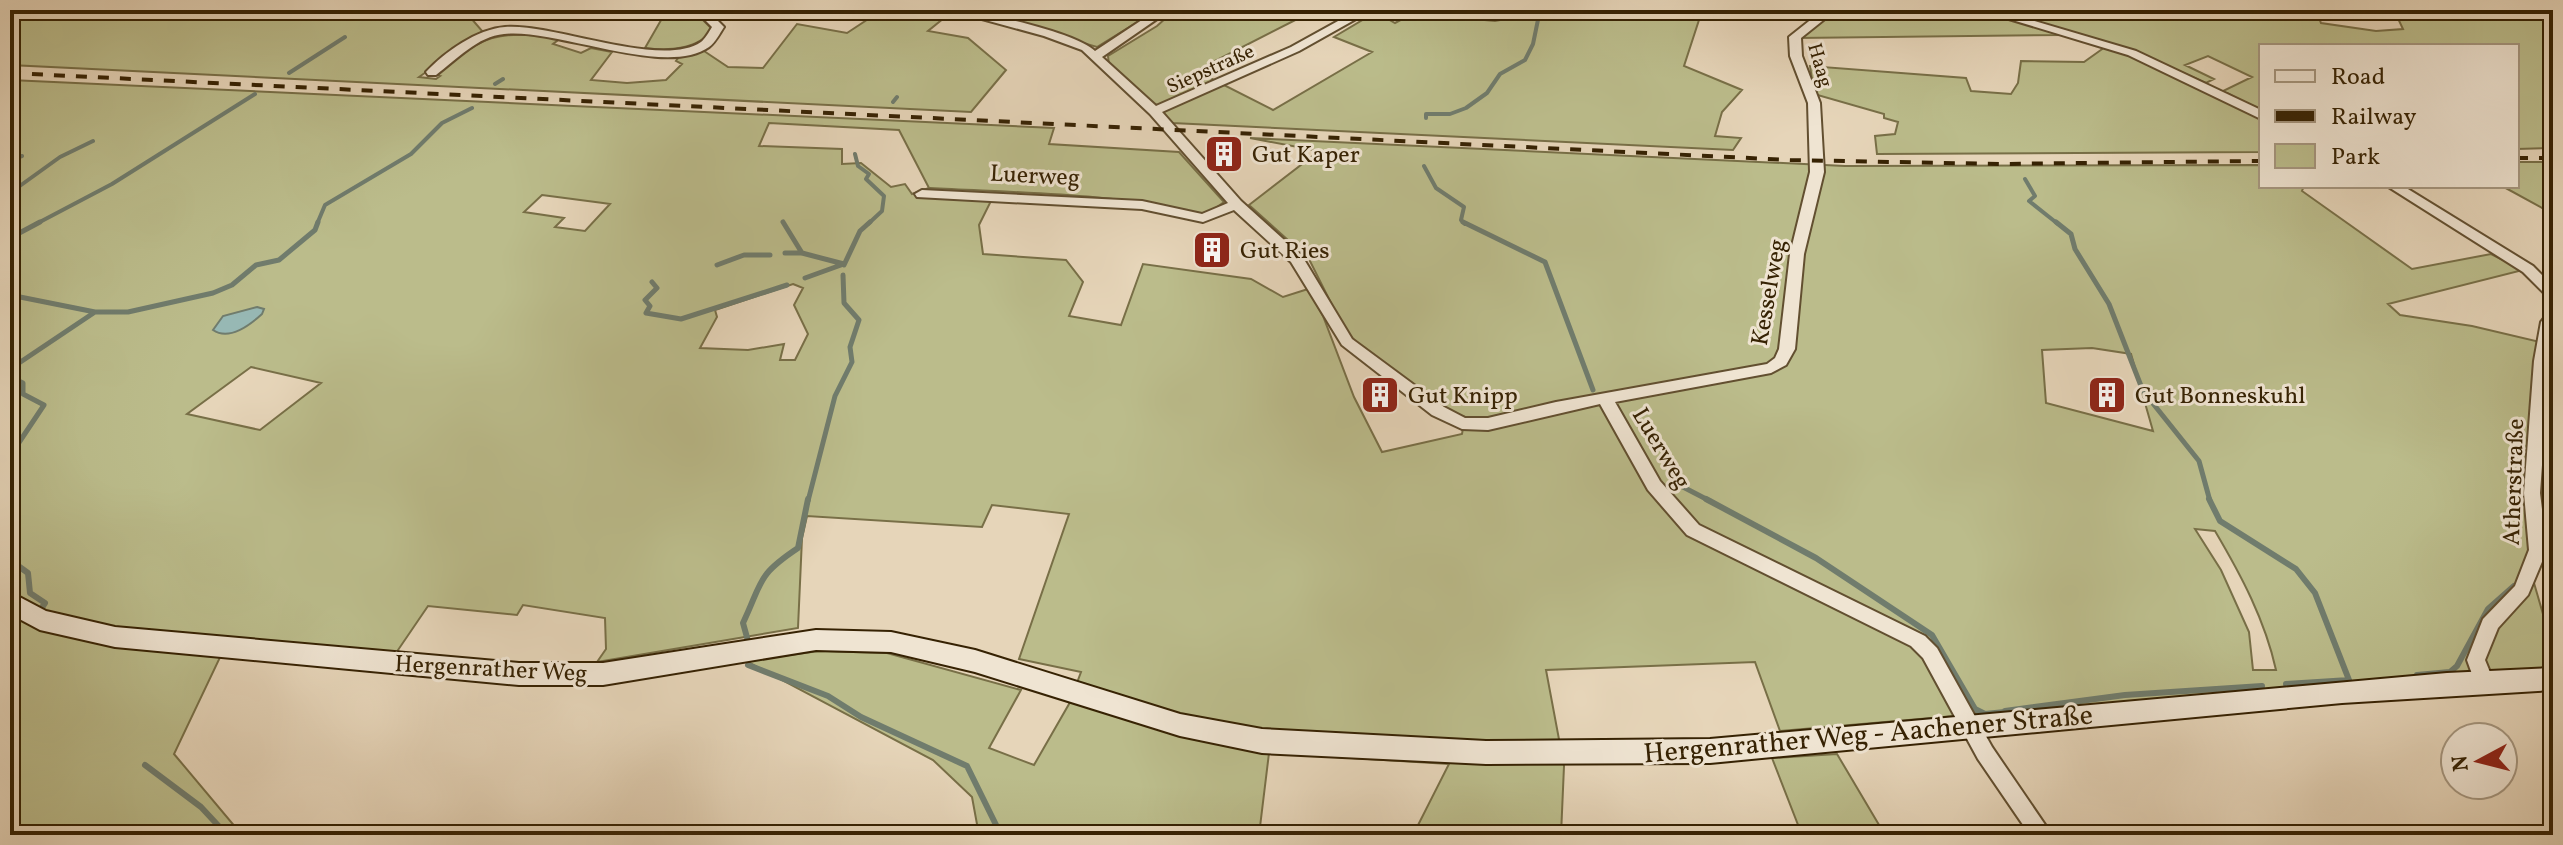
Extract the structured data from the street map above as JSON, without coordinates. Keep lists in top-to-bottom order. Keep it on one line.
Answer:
{"streets":{"street":["Haag","Siepstraße","Luerweg","Kesselweg","Atherstraße","Hergenrather Weg","Hergenrather Weg - Aachener Straße"]},"crossings":[["Haag","Kesselweg"],["Siepstraße","Luerweg"],["Luerweg","Kesselweg"],["Luerweg","Hergenrather Weg - Aachener Straße"],["Atherstraße","Hergenrather Weg - Aachener Straße"],["Hergenrather Weg","Hergenrather Weg - Aachener Straße"]],"places":{"building":["Gut Kaper","Gut Ries","Gut Knipp","Gut Bonneskuhl"]},"legend":["Road","Railway","Park"],"north":"left"}
